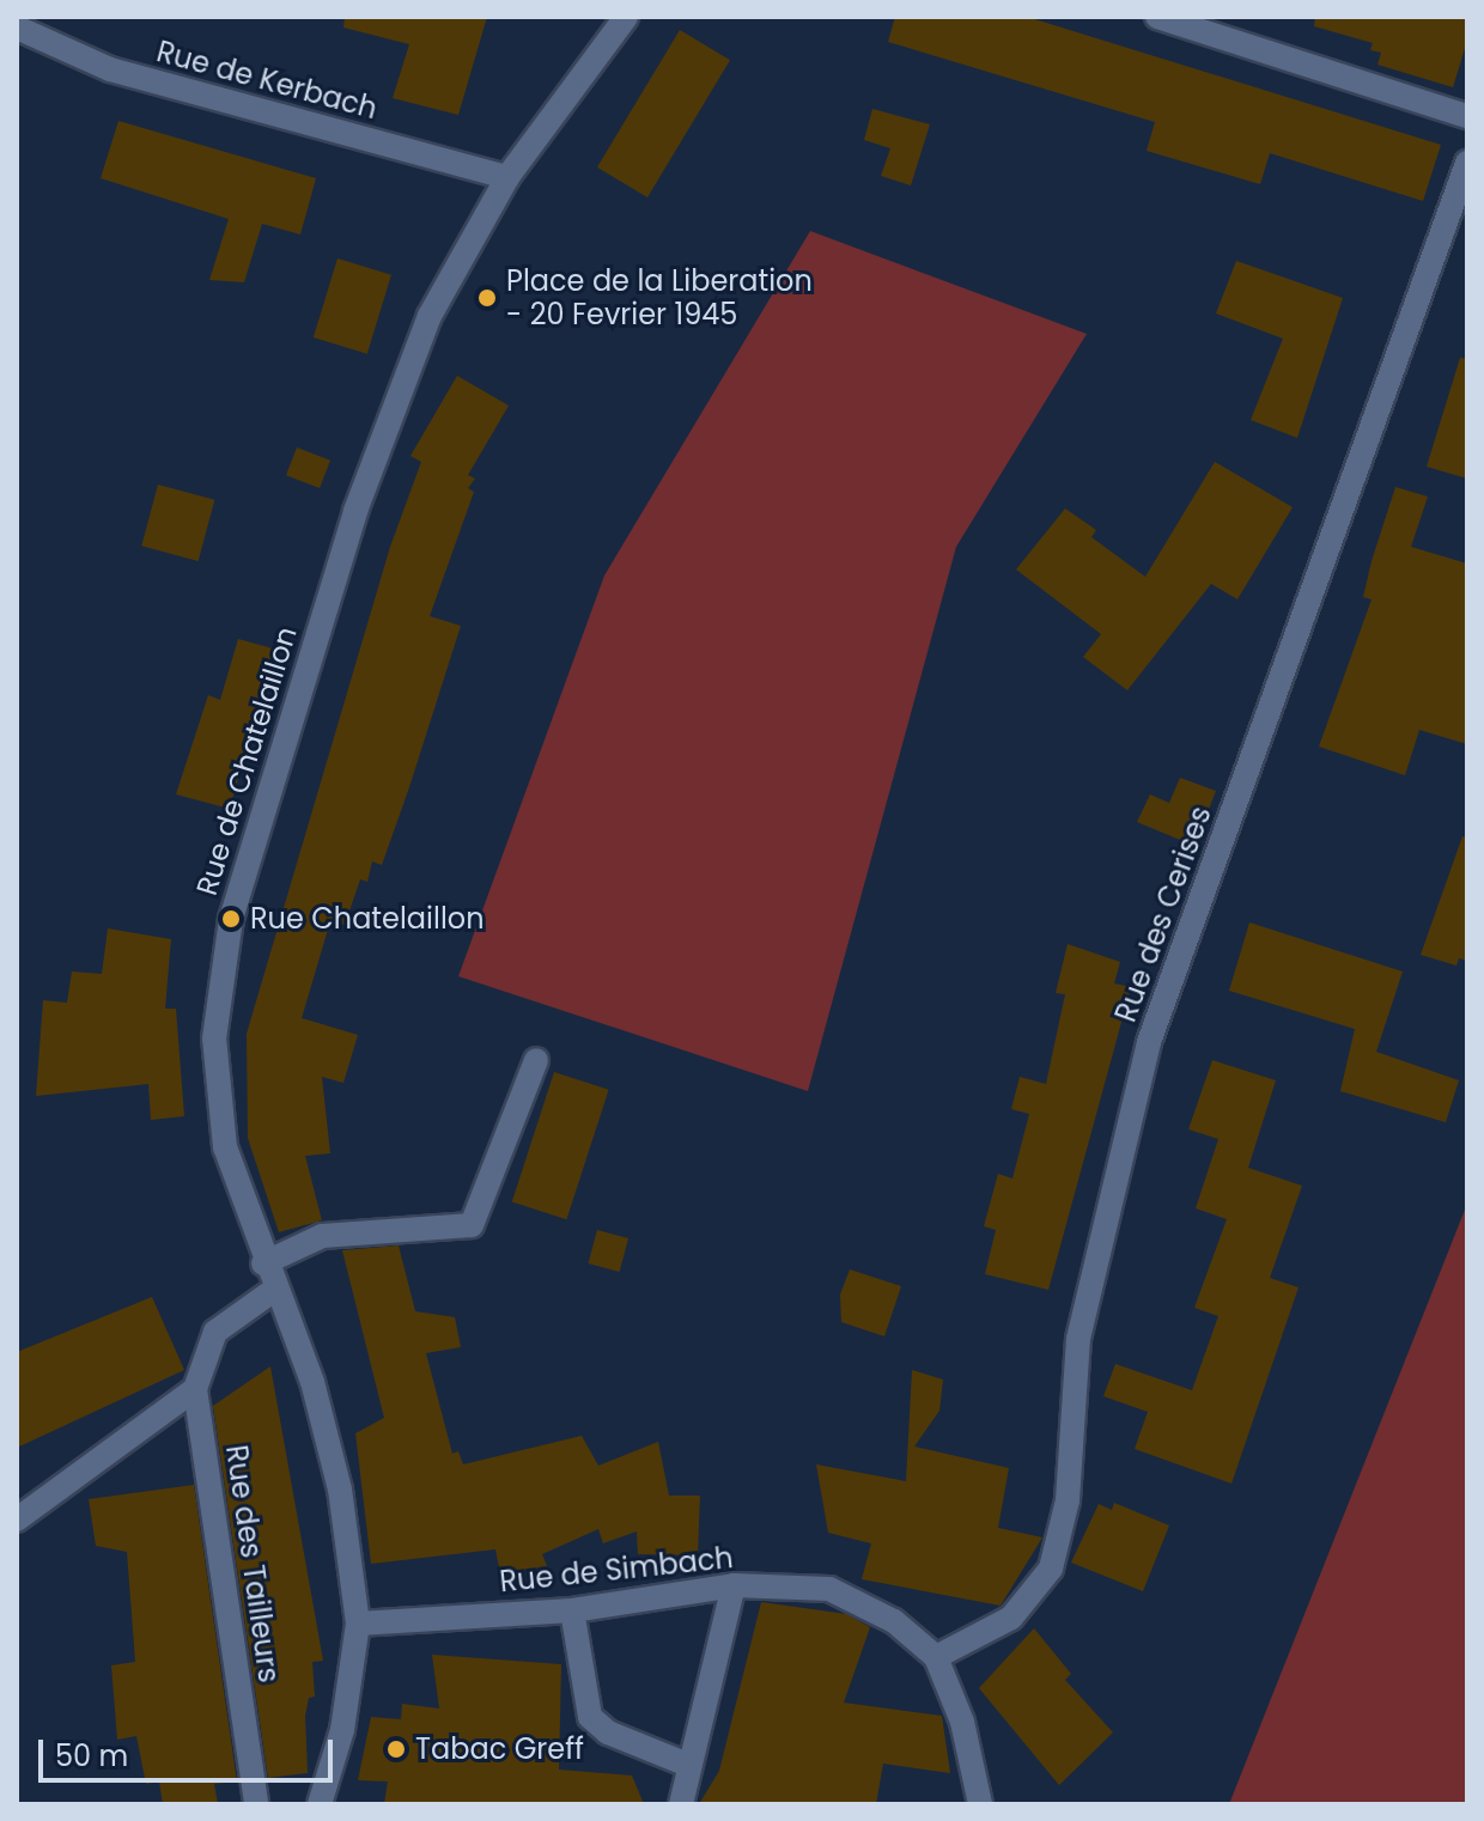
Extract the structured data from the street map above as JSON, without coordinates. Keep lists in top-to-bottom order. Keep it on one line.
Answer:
{"streets":{"street":["Rue de Kerbach","Rue de Chatelaillon","Rue des Cerises","Rue des Tailleurs","Rue de Simbach"]},"crossings":[["Rue de Kerbach","Rue de Chatelaillon"],["Rue de Chatelaillon","Rue de Simbach"],["Rue des Cerises","Rue de Simbach"]],"places":["Place de la Liberation - 20 Fevrier 1945","Rue Chatelaillon","Tabac Greff"],"scale_bar":"50 m"}
